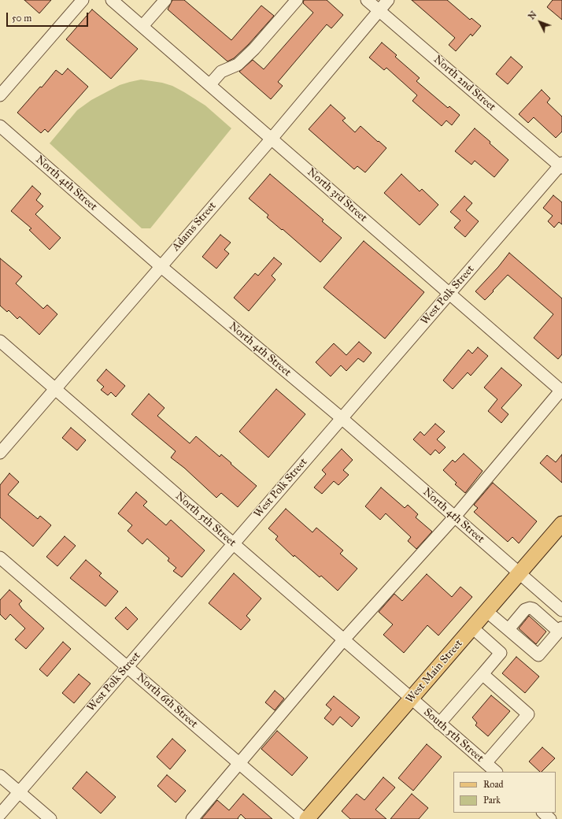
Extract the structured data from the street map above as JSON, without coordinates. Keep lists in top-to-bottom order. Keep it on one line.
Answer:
{"streets":{"main road":["West Main Street"],"street":["North 2nd Street","North 4th Street","North 3rd Street","Adams Street","West Polk Street","North 5th Street","North 6th Street","South 5th Street"]},"crossings":[["North 2nd Street","Adams Street"],["North 2nd Street","West Polk Street"],["North 4th Street","Adams Street"],["North 4th Street","West Polk Street"],["North 4th Street","West Main Street"],["North 3rd Street","Adams Street"],["North 3rd Street","West Polk Street"],["Adams Street","North 5th Street"],["West Polk Street","North 5th Street"],["West Polk Street","North 6th Street"],["North 5th Street","West Main Street"],["North 5th Street","South 5th Street"],["West Main Street","South 5th Street"]],"legend":["Road","Park"],"scale_bar":"50 m","north":"top left"}
